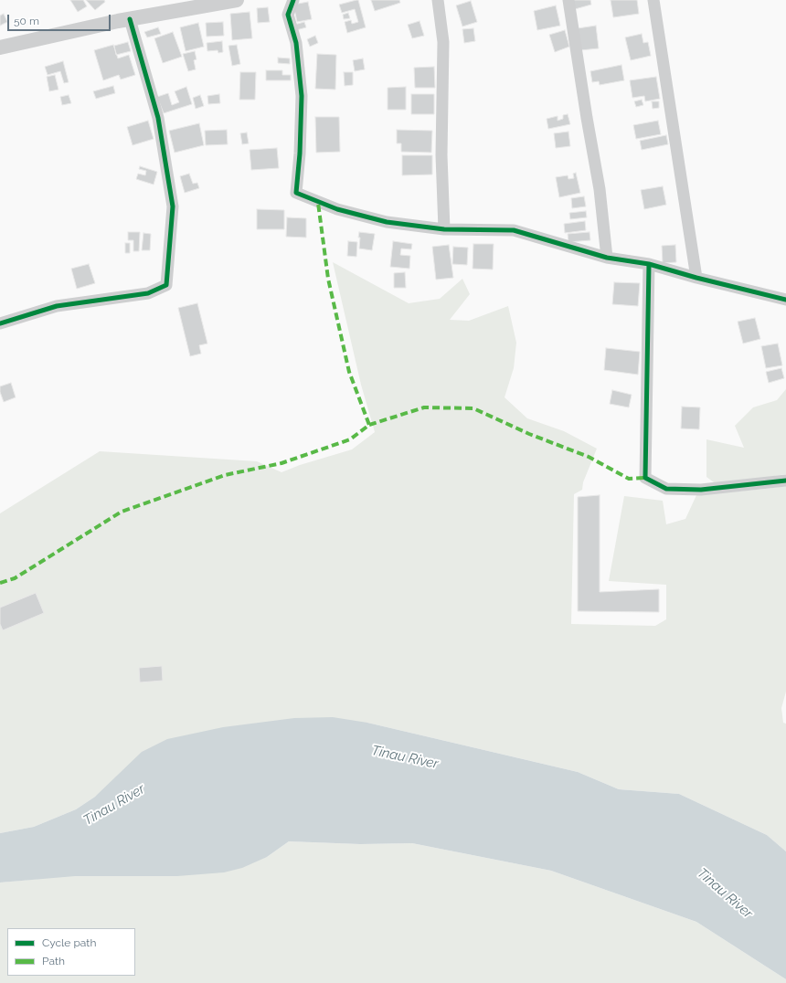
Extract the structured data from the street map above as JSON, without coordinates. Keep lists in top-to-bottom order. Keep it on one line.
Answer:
{"water":["Tinau River"],"legend":["Cycle path","Path"],"scale_bar":"50 m"}
